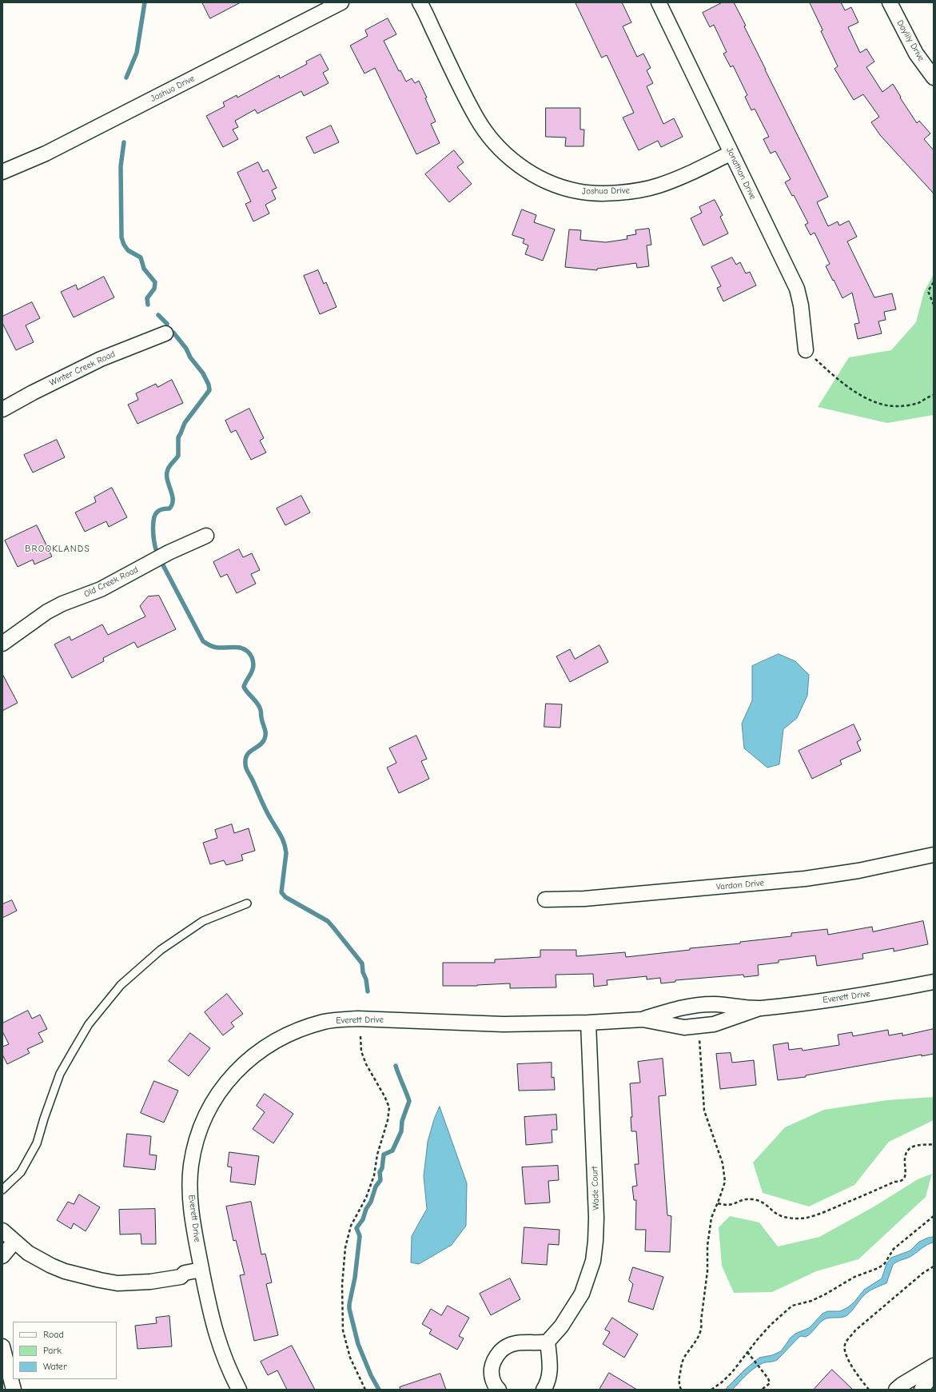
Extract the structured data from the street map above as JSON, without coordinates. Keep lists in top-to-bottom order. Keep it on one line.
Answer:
{"streets":{"street":["Daylily Drive","Joshua Drive","Jonathan Drive","Winter Creek Road","Old Creek Road","Vardon Drive","Everett Drive","Wade Court"]},"crossings":[["Joshua Drive","Jonathan Drive"],["Everett Drive","Wade Court"]],"districts":["BROOKLANDS"],"legend":["Road","Park","Water"]}
